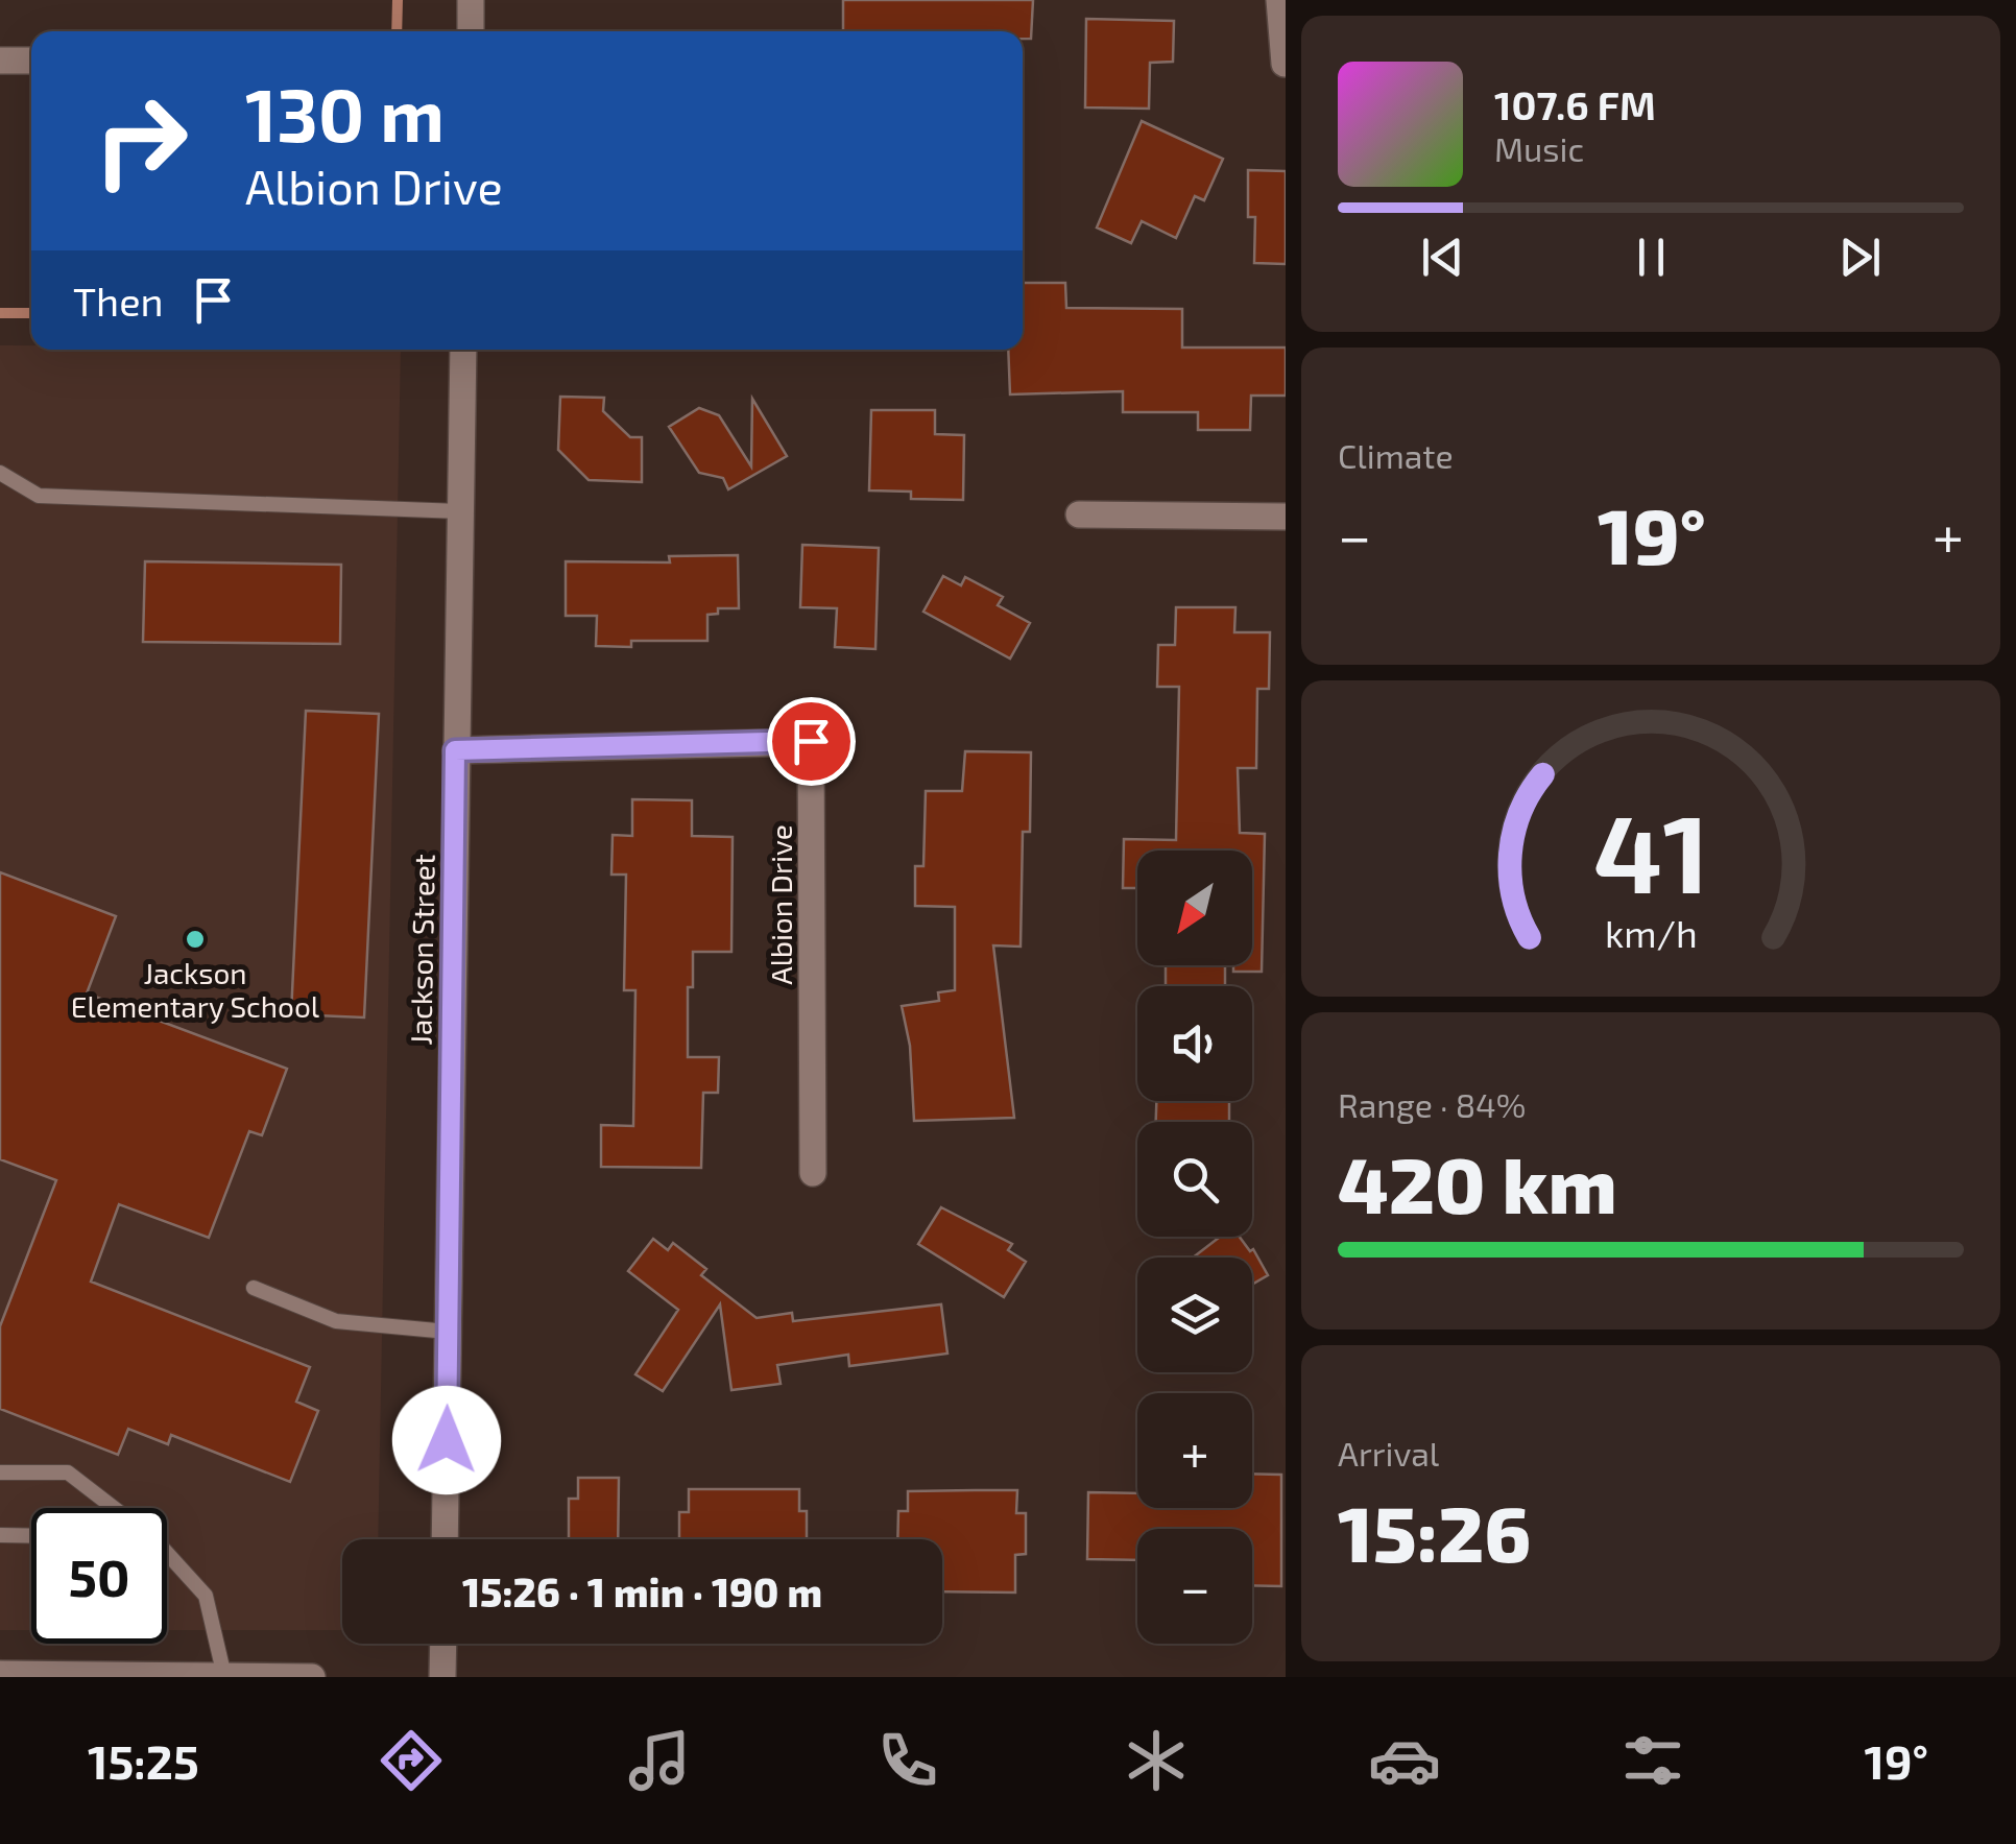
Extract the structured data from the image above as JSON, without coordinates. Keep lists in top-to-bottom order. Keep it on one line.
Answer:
{"streets":{"street":["Albion Drive","Jackson Street"]},"crossings":[["Albion Drive","Jackson Street"]],"places":["Jackson Elementary School"],"north":"bottom left","page":{"turn":["130 m","Albion Drive"],"song":["107.6 FM","Music"],"then":"Then","tile":["Climate",["Range · 84%","420 km"],["Arrival","15:26"]],"heat":["−","19°","+"],"map_buttons":["+","−"],"limit":"50","trip":"15:26 · 1 min · 190 m","tabs":["15:25","19°"],"gauge":["41","km/h"]}}
